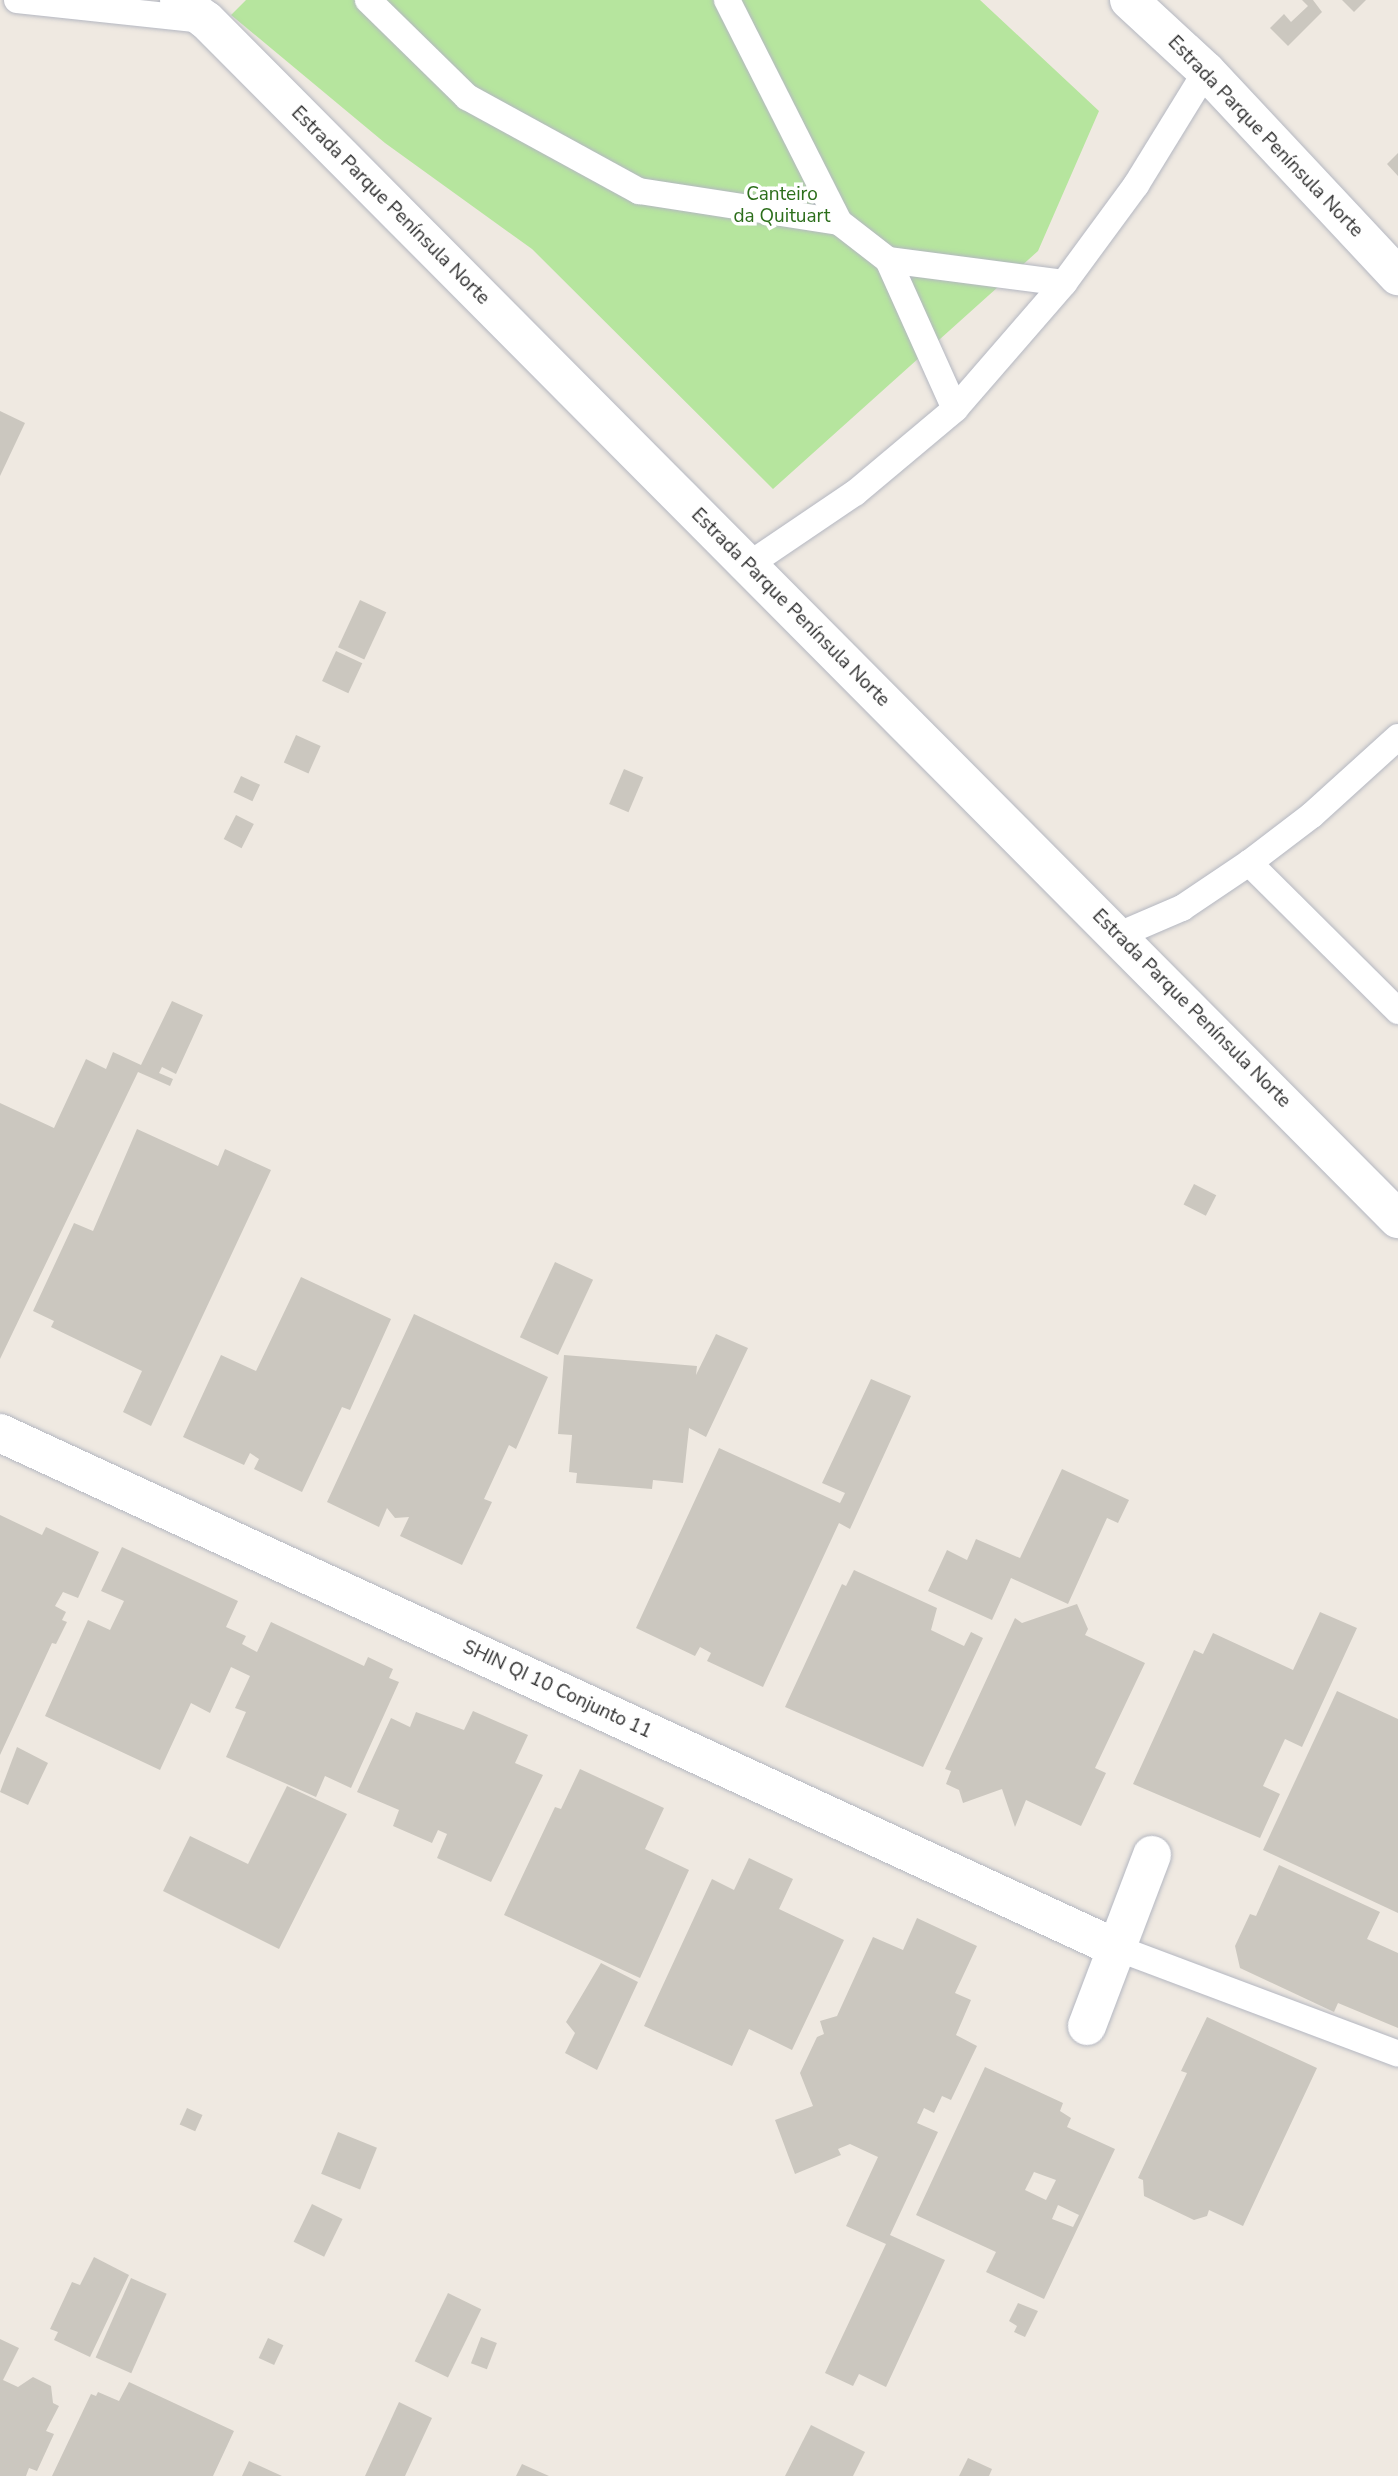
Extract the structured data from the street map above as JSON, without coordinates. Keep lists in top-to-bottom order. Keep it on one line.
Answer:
{"streets":{"main road":["Estrada Parque Península Norte","SHIN QI 10 Conjunto 11"]},"parks":["Canteiro da Quituart"]}
